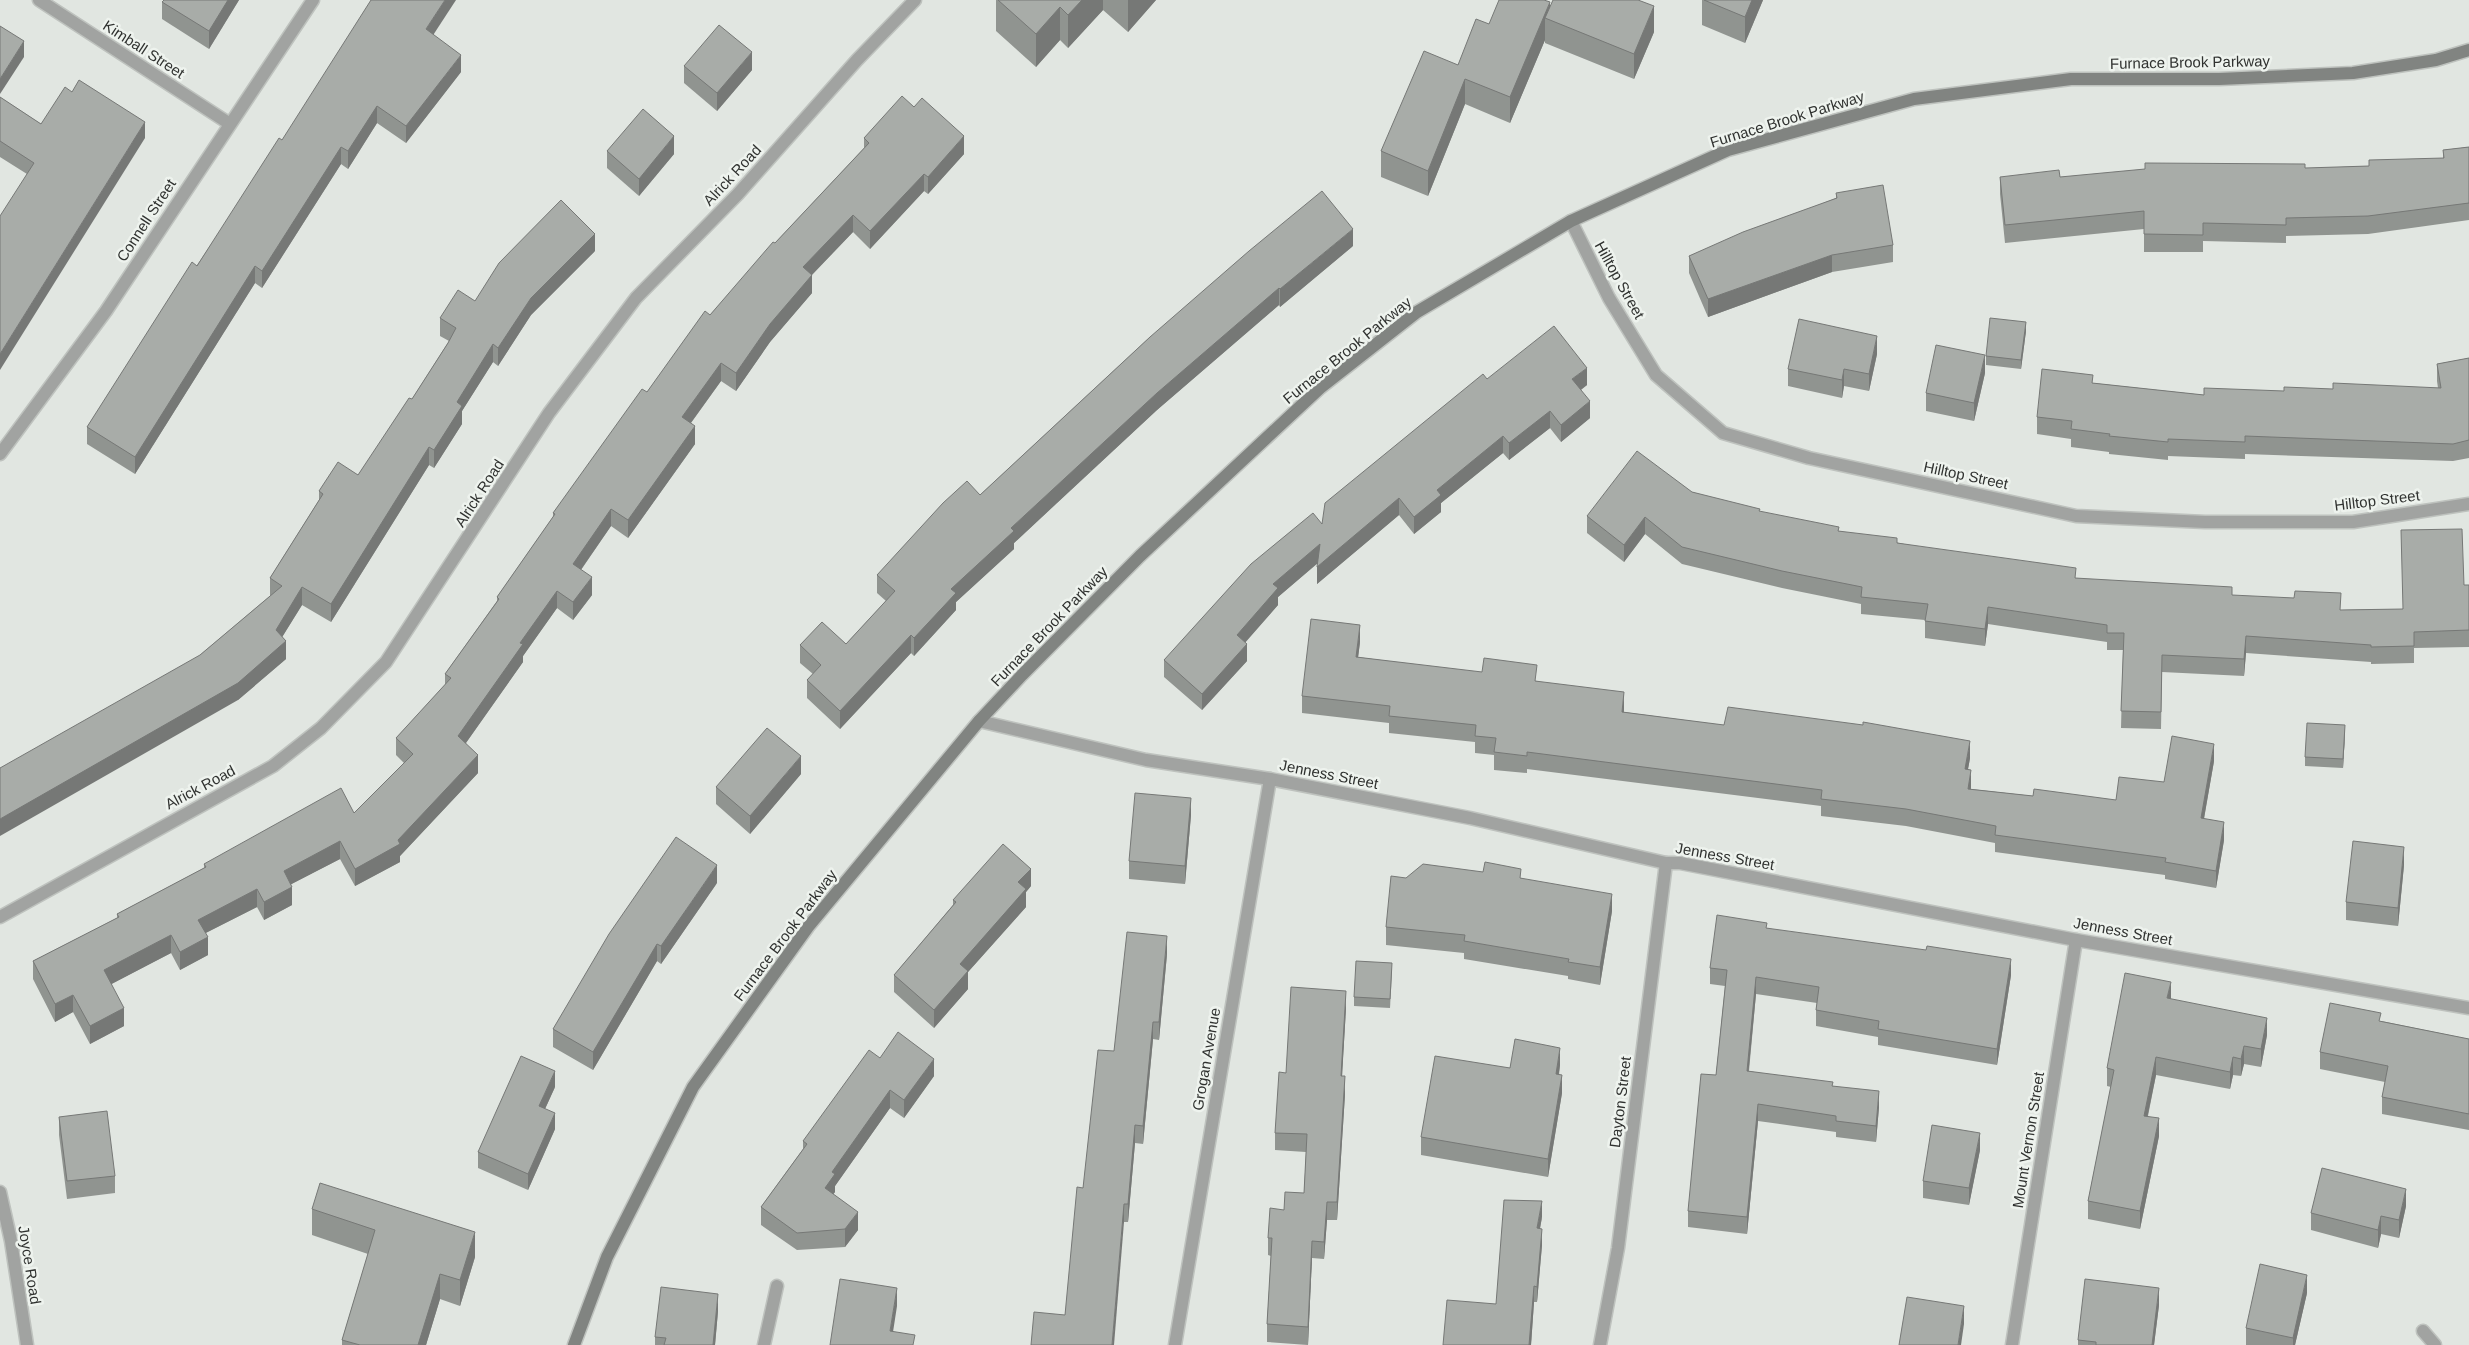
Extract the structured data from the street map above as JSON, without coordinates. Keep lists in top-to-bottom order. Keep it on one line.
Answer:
{"streets":{"main road":["Furnace Brook Parkway"],"street":["Kimball Street","Alrick Road","Connell Street","Hilltop Street","Jenness Street","Grogan Avenue","Dayton Street","Mount Vernon Street","Joyce Road"]},"crossings":[["Kimball Street","Connell Street"],["Furnace Brook Parkway","Hilltop Street"],["Furnace Brook Parkway","Jenness Street"],["Jenness Street","Grogan Avenue"],["Jenness Street","Dayton Street"],["Jenness Street","Mount Vernon Street"]]}
